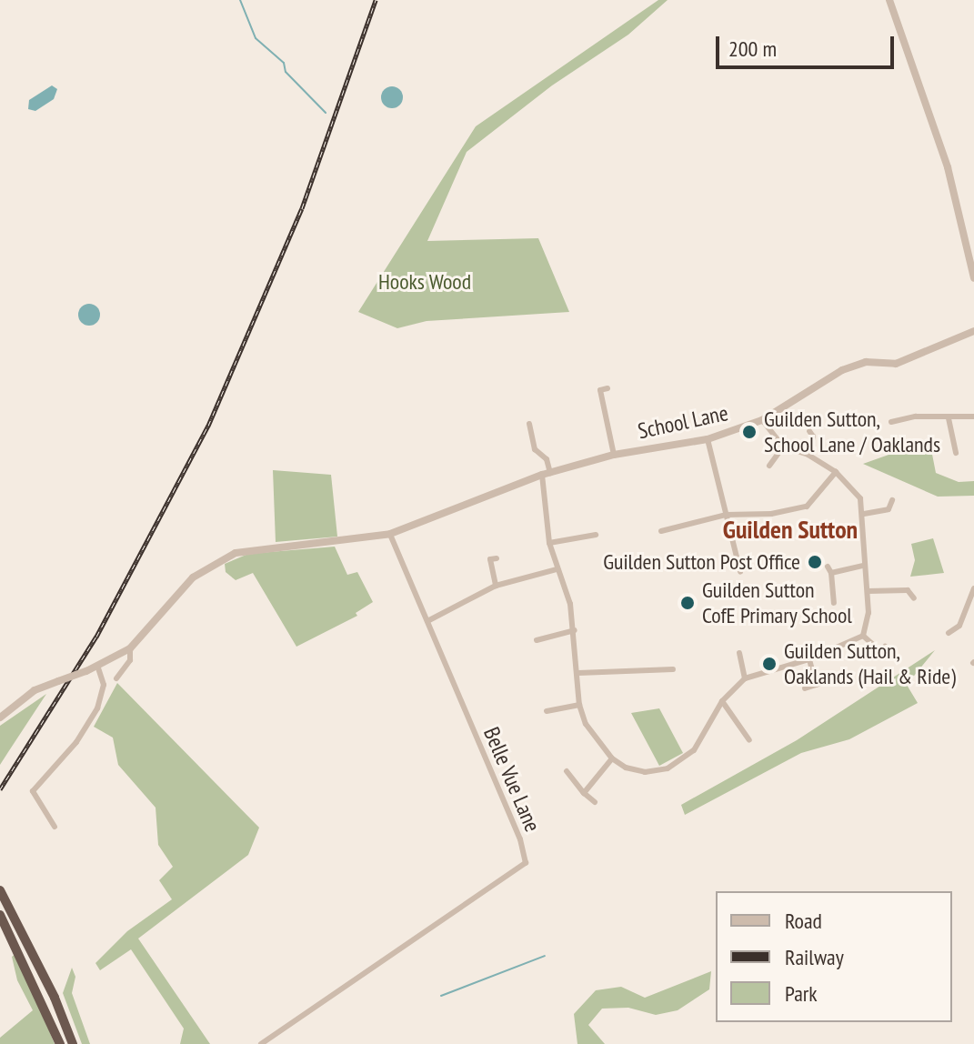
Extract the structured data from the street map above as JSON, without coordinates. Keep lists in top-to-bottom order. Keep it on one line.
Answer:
{"streets":{"street":["School Lane","Belle Vue Lane"]},"crossings":[["School Lane","Belle Vue Lane"]],"districts":["Guilden Sutton"],"parks":["Hooks Wood"],"places":["Guilden Sutton, School Lane / Oaklands","Guilden Sutton Post Office","Guilden Sutton CofE Primary School","Guilden Sutton, Oaklands (Hail & Ride)"],"legend":["Road","Railway","Park"],"scale_bar":"200 m"}
